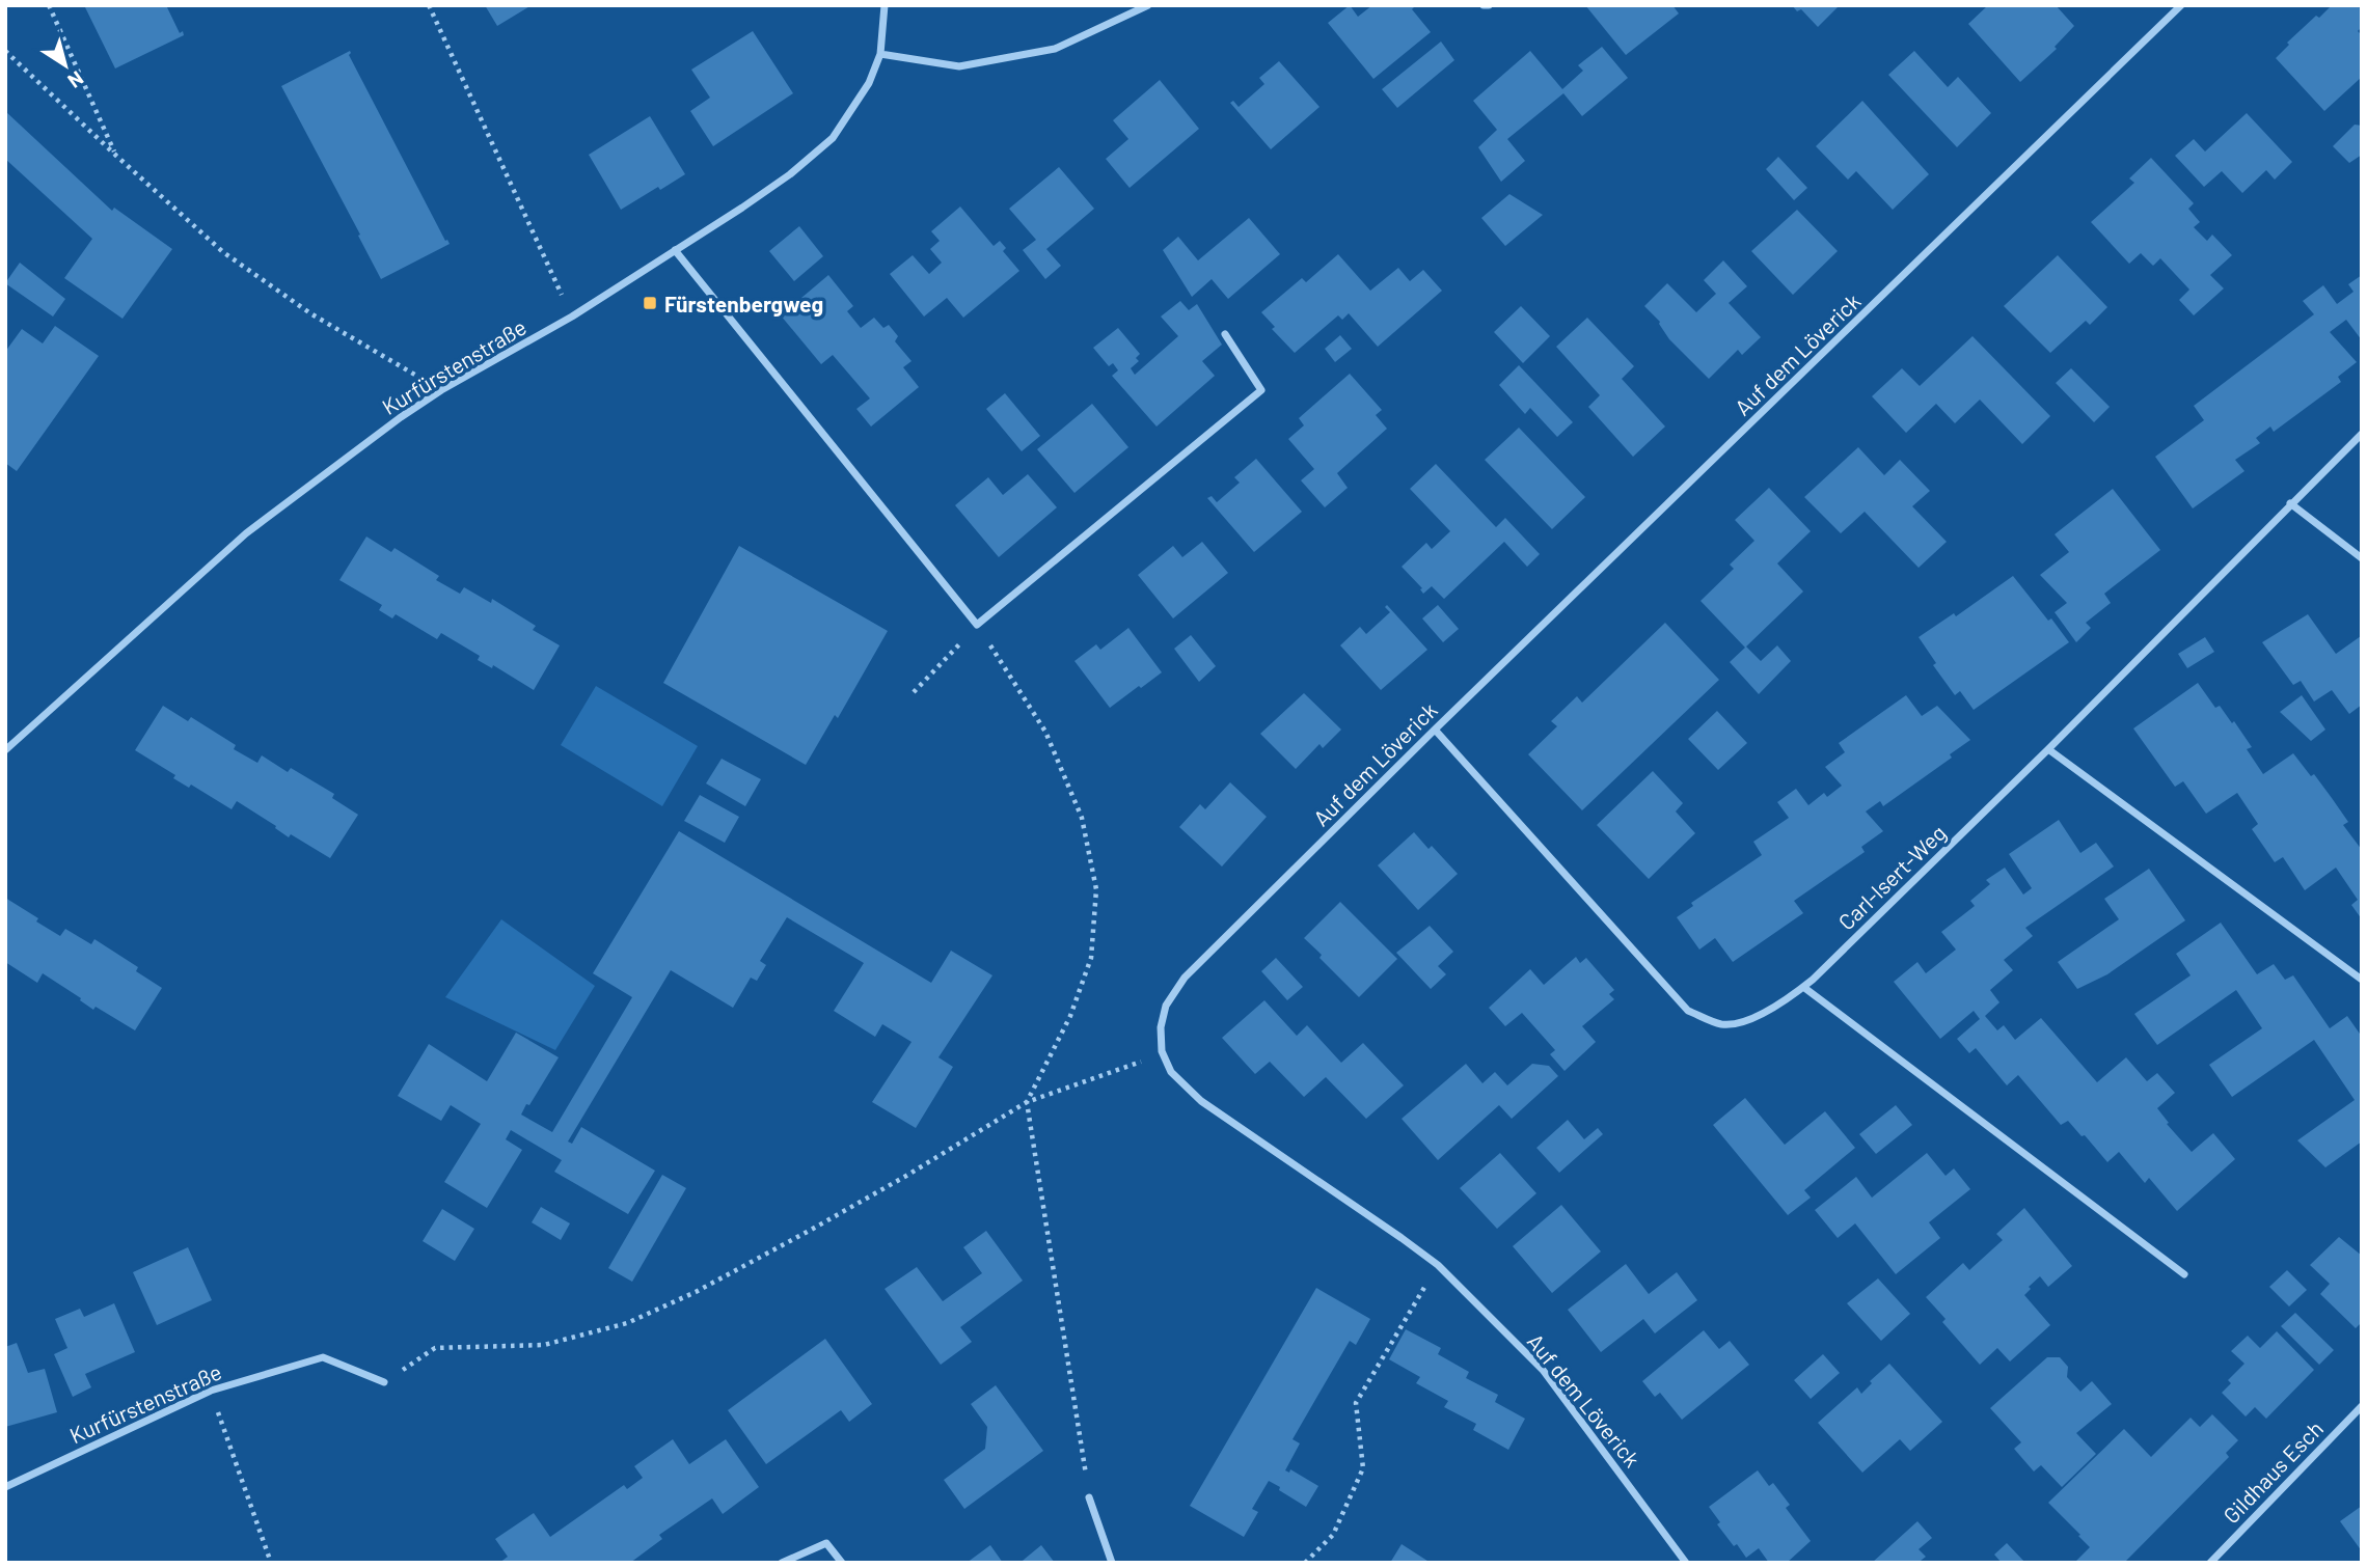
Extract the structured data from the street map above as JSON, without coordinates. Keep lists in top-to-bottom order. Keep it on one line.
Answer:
{"streets":{"street":["Auf dem Löverick","Kurfürstenstraße","Carl-Isert-Weg","Gildhaus Esch"]},"crossings":[["Auf dem Löverick","Carl-Isert-Weg"]],"places":{"transit":["Fürstenbergweg"]},"north":"bottom right"}
